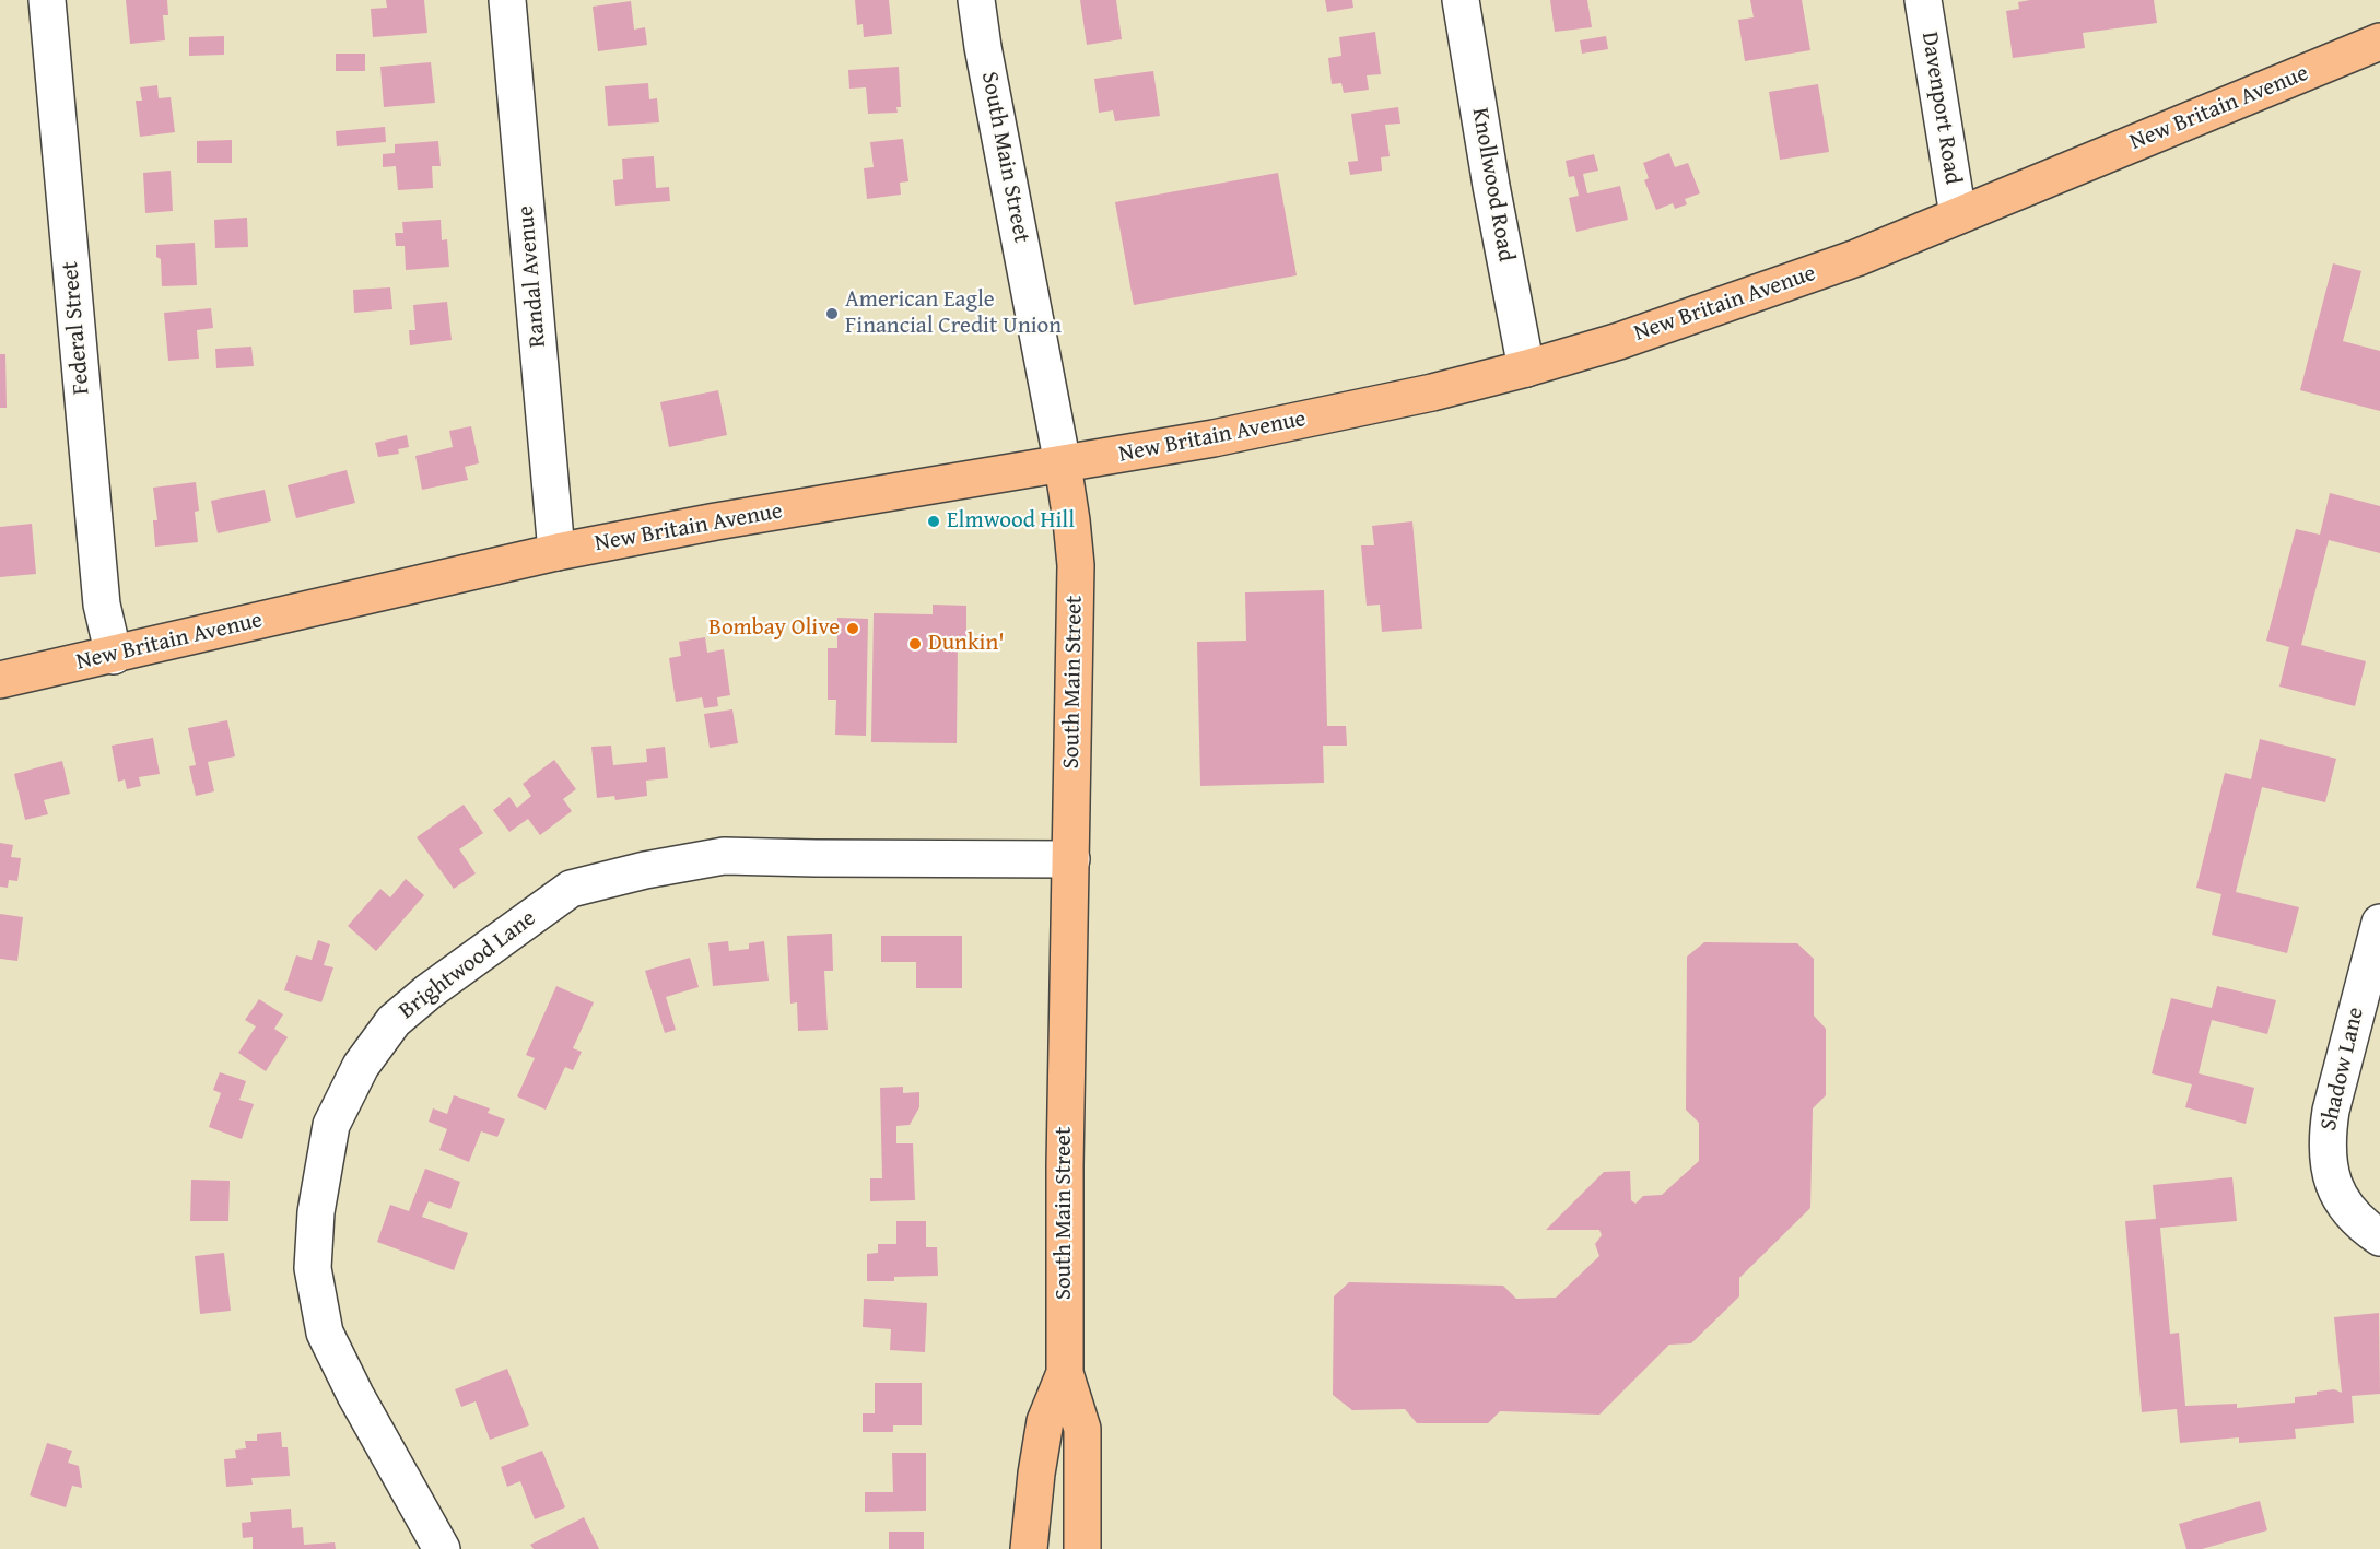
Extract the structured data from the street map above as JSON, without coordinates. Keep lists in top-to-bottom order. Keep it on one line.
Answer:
{"streets":{"main road":["New Britain Avenue","South Main Street"],"street":["Davenport Road","Knollwood Road","Randal Avenue","Federal Street","Brightwood Lane","Shadow Lane"]},"crossings":[["Davenport Road","New Britain Avenue"],["New Britain Avenue","South Main Street"],["New Britain Avenue","Knollwood Road"],["New Britain Avenue","Randal Avenue"],["New Britain Avenue","Federal Street"],["South Main Street","Brightwood Lane"]],"places":["American Eagle Financial Credit Union","Elmwood Hill","Bombay Olive","Dunkin'"]}
